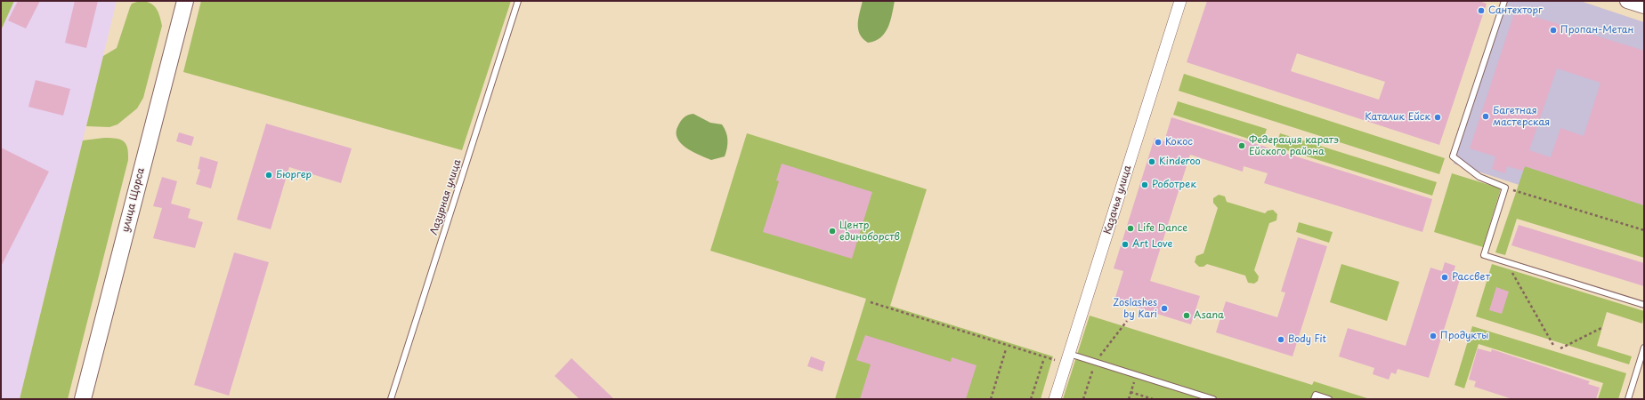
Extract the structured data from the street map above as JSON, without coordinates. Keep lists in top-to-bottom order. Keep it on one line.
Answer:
{"streets":{"main road":["улица Щорса"],"street":["Казачья улица"],"lane":["Лазурная улица"]},"places":["Сантехторг","Пропан-Метан","Багетная мастерская","Каталик Ейск","Кокос","Федерация каратэ Ейского района","Kinderoo","Бюргер","Роботрек","Life Dance","Центр единоборств","Art Love","Рассвет","Zoslashes by Kari","Asana","Продукты","Body Fit"]}
